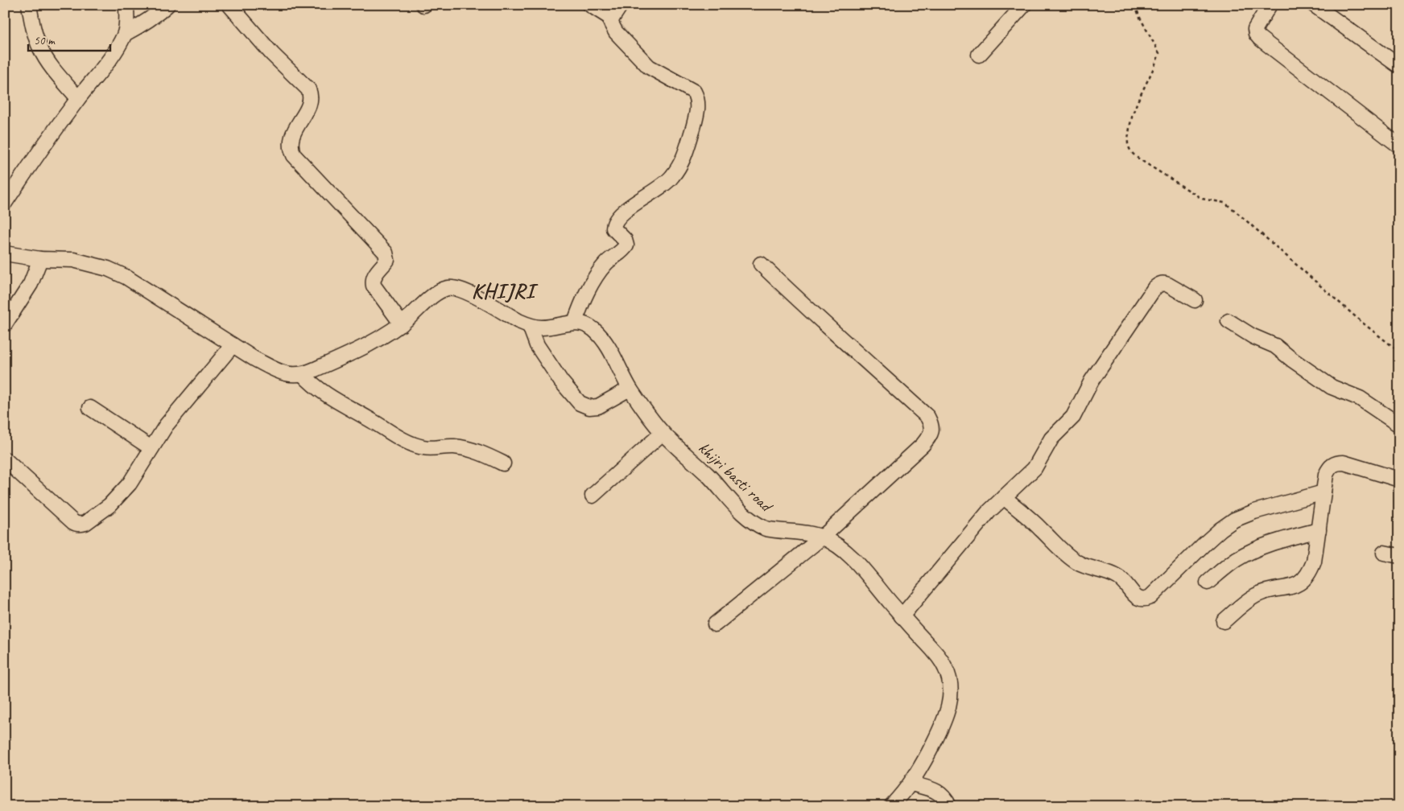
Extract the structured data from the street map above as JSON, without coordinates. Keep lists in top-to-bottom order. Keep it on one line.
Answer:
{"streets":{"street":["khijri basti road"]},"districts":["KHIJRI"],"scale_bar":"50 m"}
